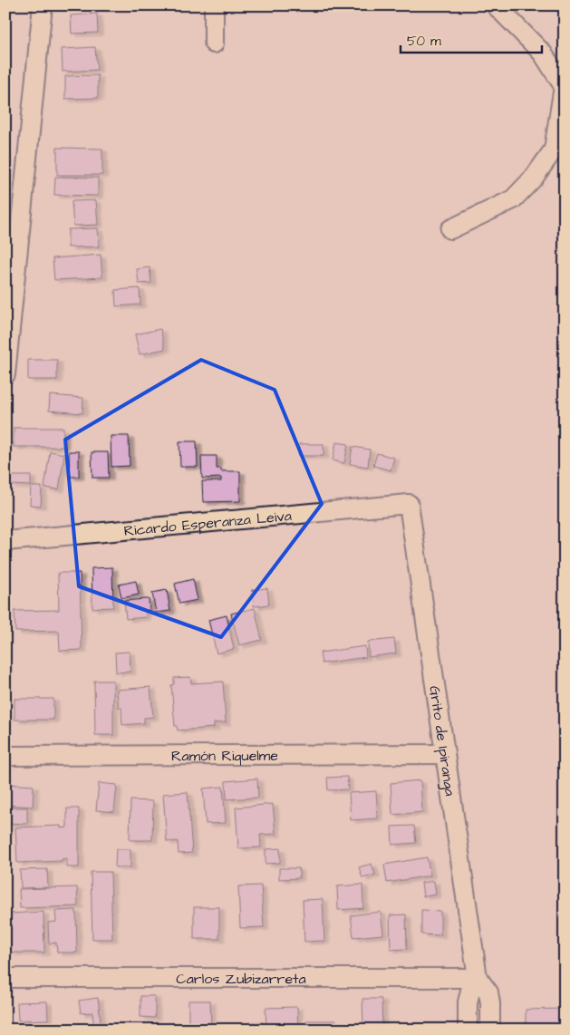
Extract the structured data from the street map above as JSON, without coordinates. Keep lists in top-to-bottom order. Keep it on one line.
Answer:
{"streets":{"street":["Ricardo Esperanza Leiva","Grito de Ipiranga","Ramón Riquelme","Carlos Zubizarreta"]},"crossings":[["Ricardo Esperanza Leiva","Grito de Ipiranga"],["Grito de Ipiranga","Ramón Riquelme"],["Grito de Ipiranga","Carlos Zubizarreta"]],"scale_bar":"50 m"}
